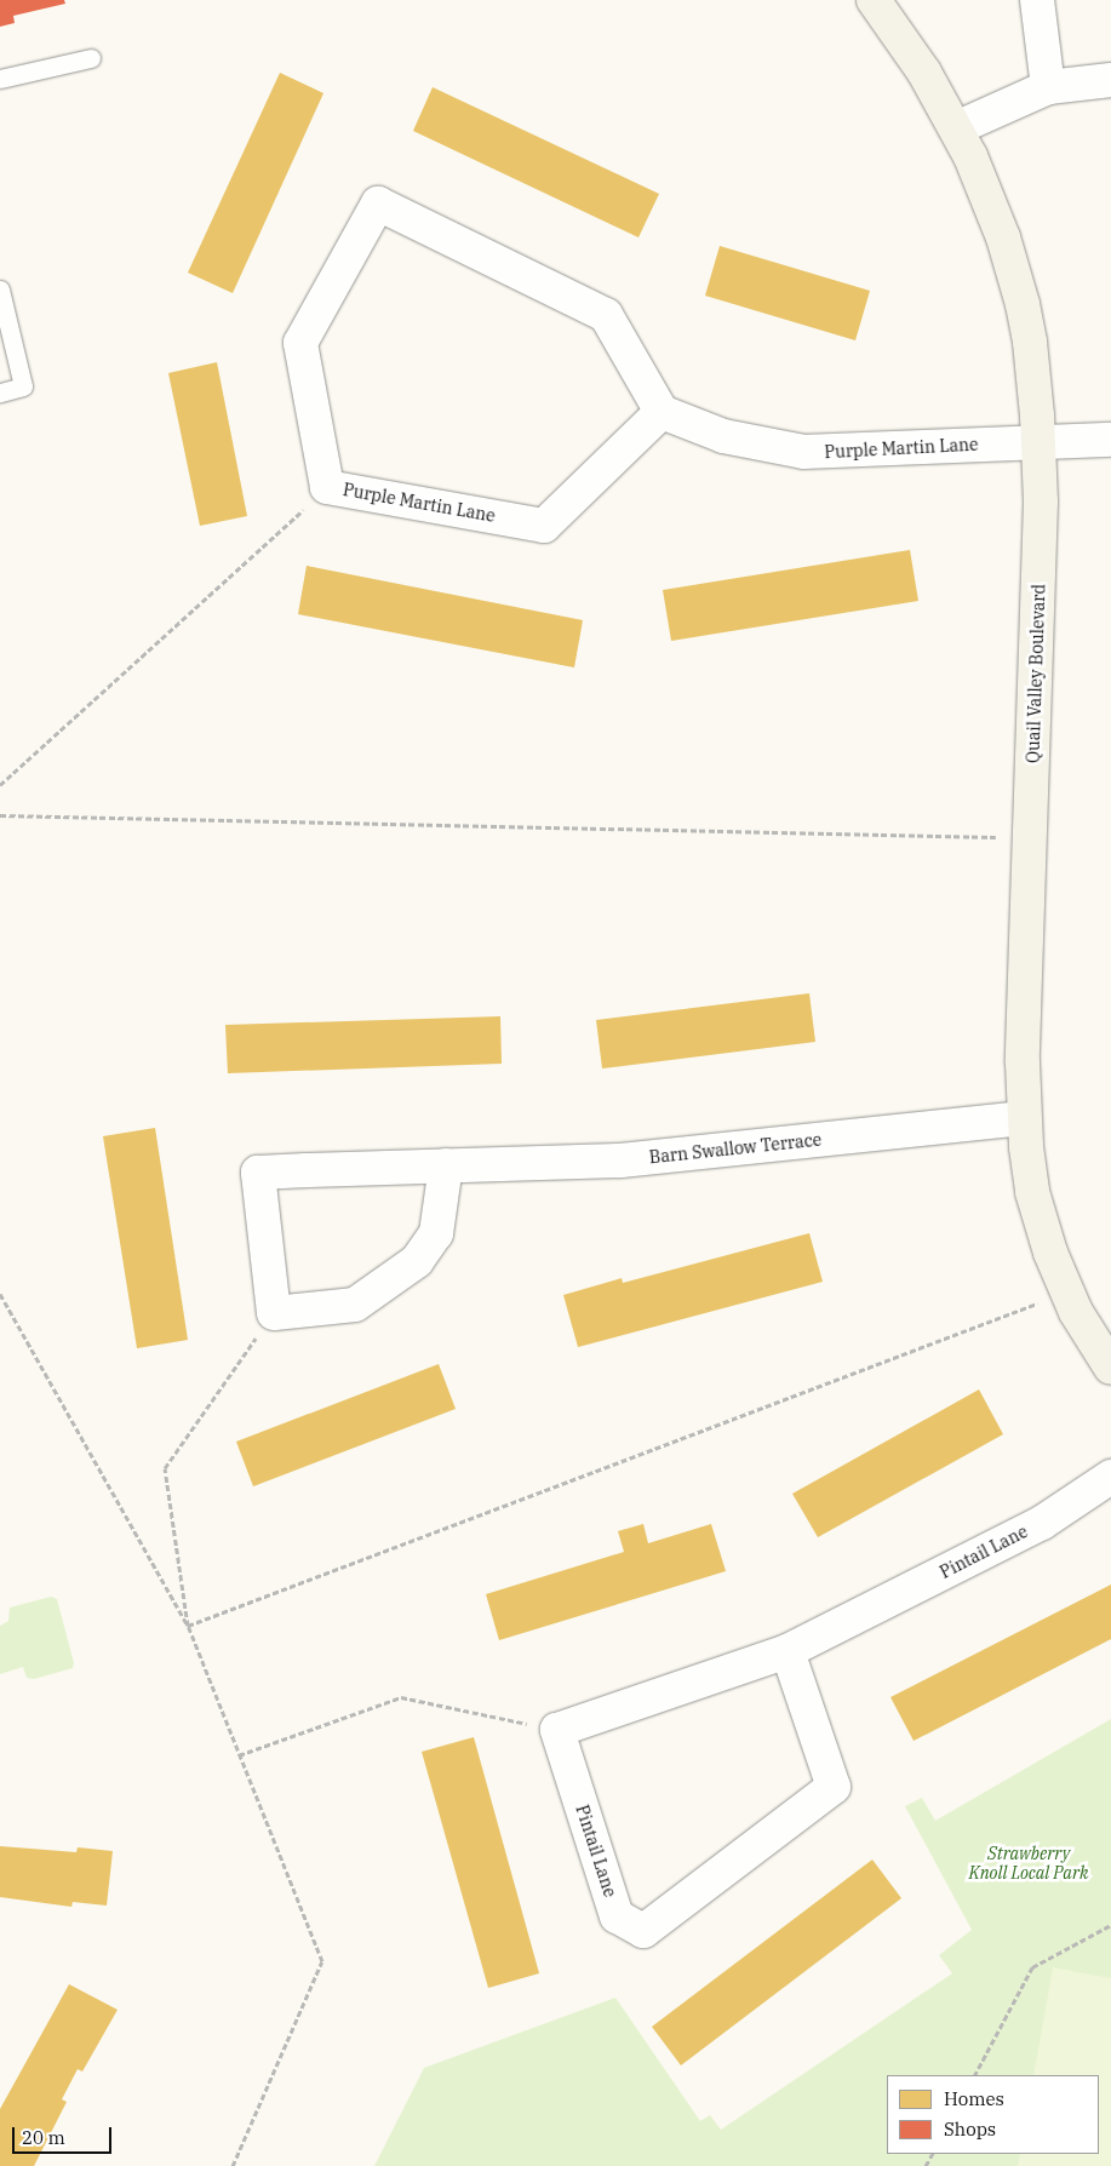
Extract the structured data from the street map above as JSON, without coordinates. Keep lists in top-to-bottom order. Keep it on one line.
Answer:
{"streets":{"street":["Purple Martin Lane","Quail Valley Boulevard","Barn Swallow Terrace","Pintail Lane"]},"crossings":[["Purple Martin Lane","Quail Valley Boulevard"],["Quail Valley Boulevard","Barn Swallow Terrace"]],"parks":["Strawberry Knoll Local Park"],"legend":["Homes","Shops"],"scale_bar":"20 m"}
